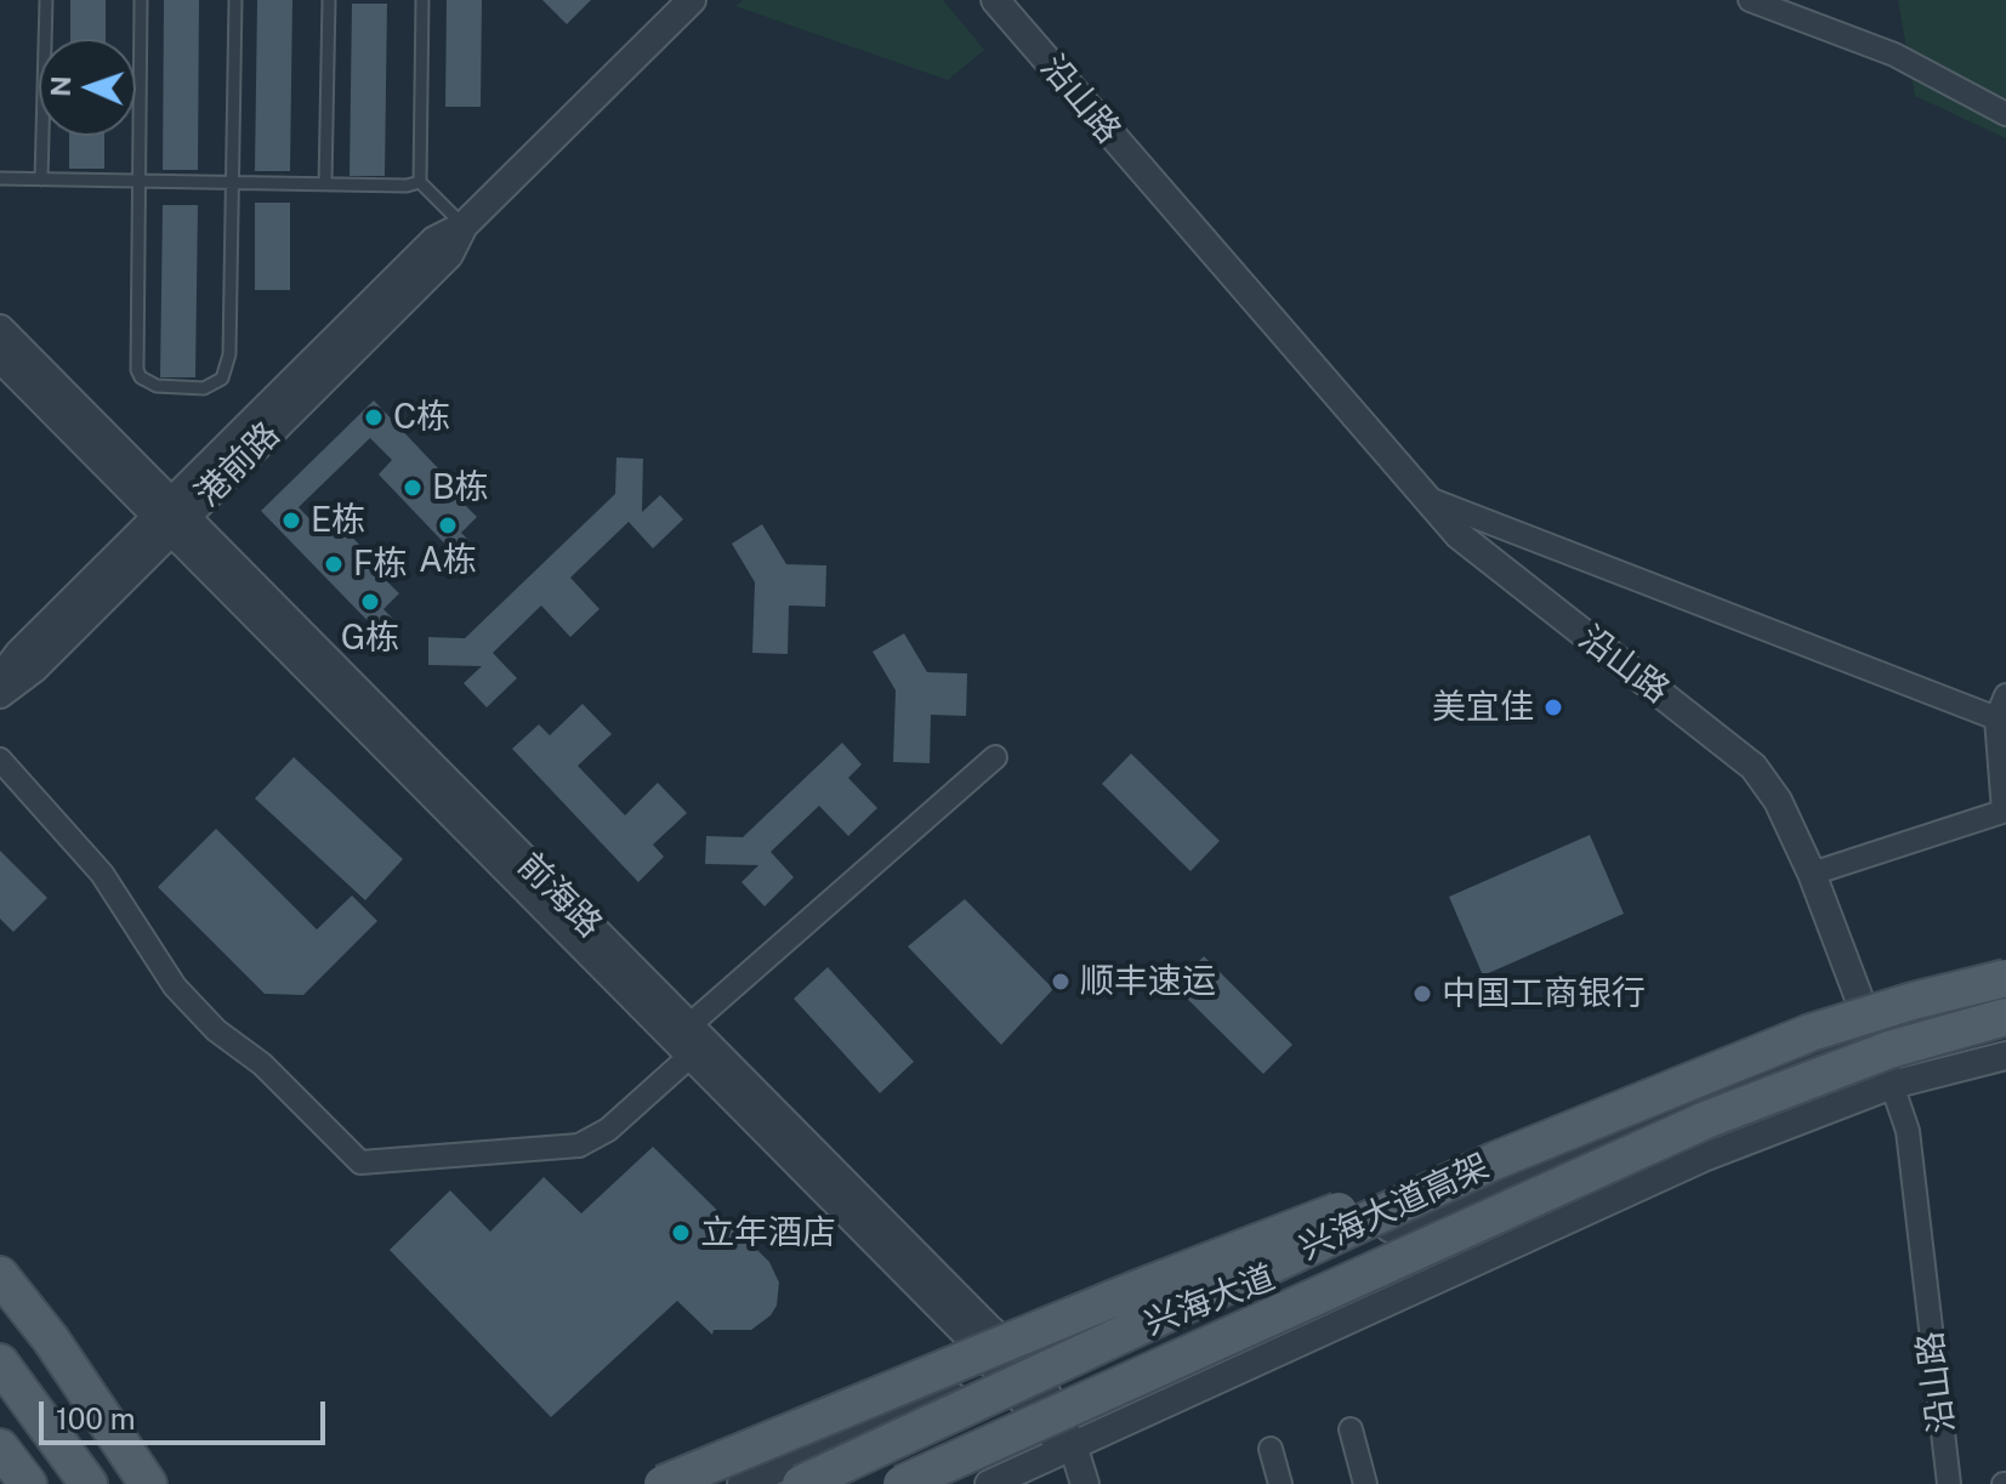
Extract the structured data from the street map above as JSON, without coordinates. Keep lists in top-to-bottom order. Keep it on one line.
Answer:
{"streets":{"main road":["兴海大道高架"],"street":["沿山路","港前路","前海路","兴海大道"]},"crossings":[["沿山路","兴海大道"],["港前路","前海路"],["前海路","兴海大道"]],"places":["C栋","B栋","E栋","A栋","F栋","G栋","美宜佳","顺丰速运","中国工商银行","立年酒店"],"scale_bar":"100 m","north":"left"}
